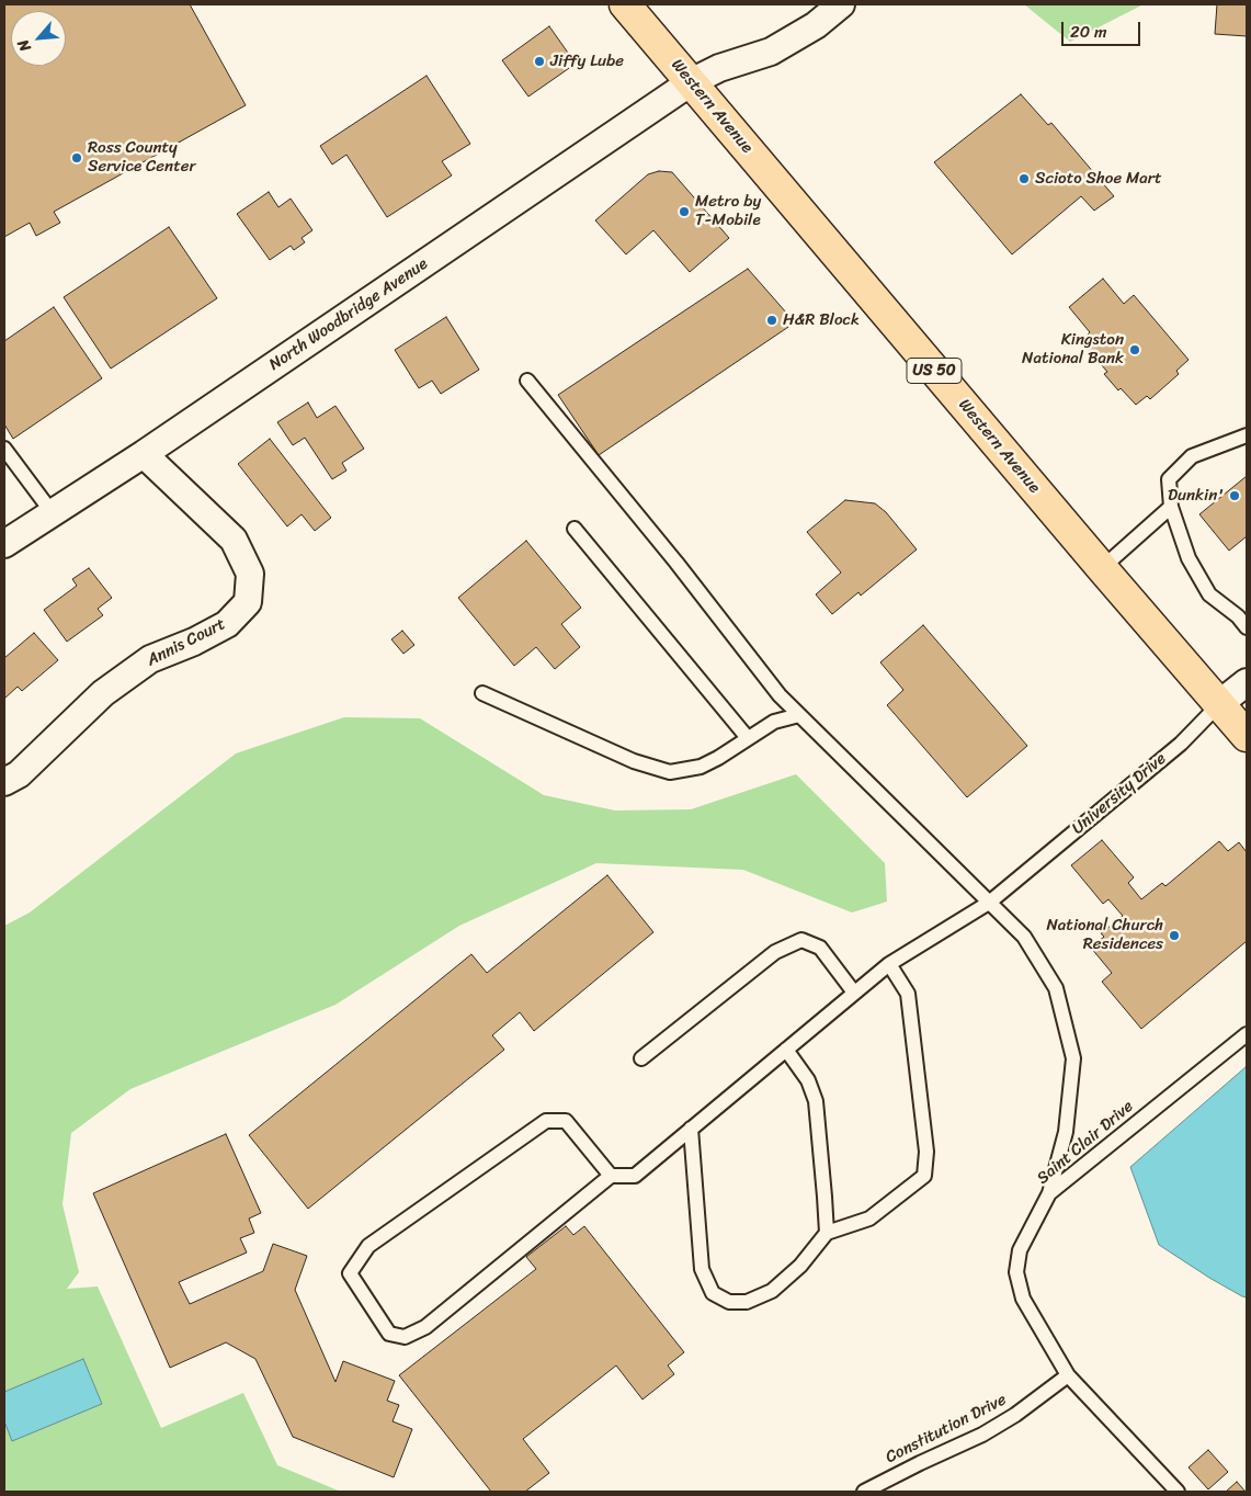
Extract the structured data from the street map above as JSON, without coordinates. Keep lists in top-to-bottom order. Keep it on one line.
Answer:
{"streets":{"main road":["Western Avenue","US 50"],"street":["North Woodbridge Avenue","Annis Court","University Drive"],"lane":["Saint Clair Drive","Constitution Drive"]},"crossings":[["Western Avenue","North Woodbridge Avenue"],["Western Avenue","University Drive"],["North Woodbridge Avenue","Annis Court"],["Saint Clair Drive","Constitution Drive"]],"places":["Jiffy Lube","Ross County Service Center","Scioto Shoe Mart","Metro by T-Mobile","H&R Block","Kingston National Bank","Dunkin'","National Church Residences"],"scale_bar":"20 m","north":"bottom left"}
